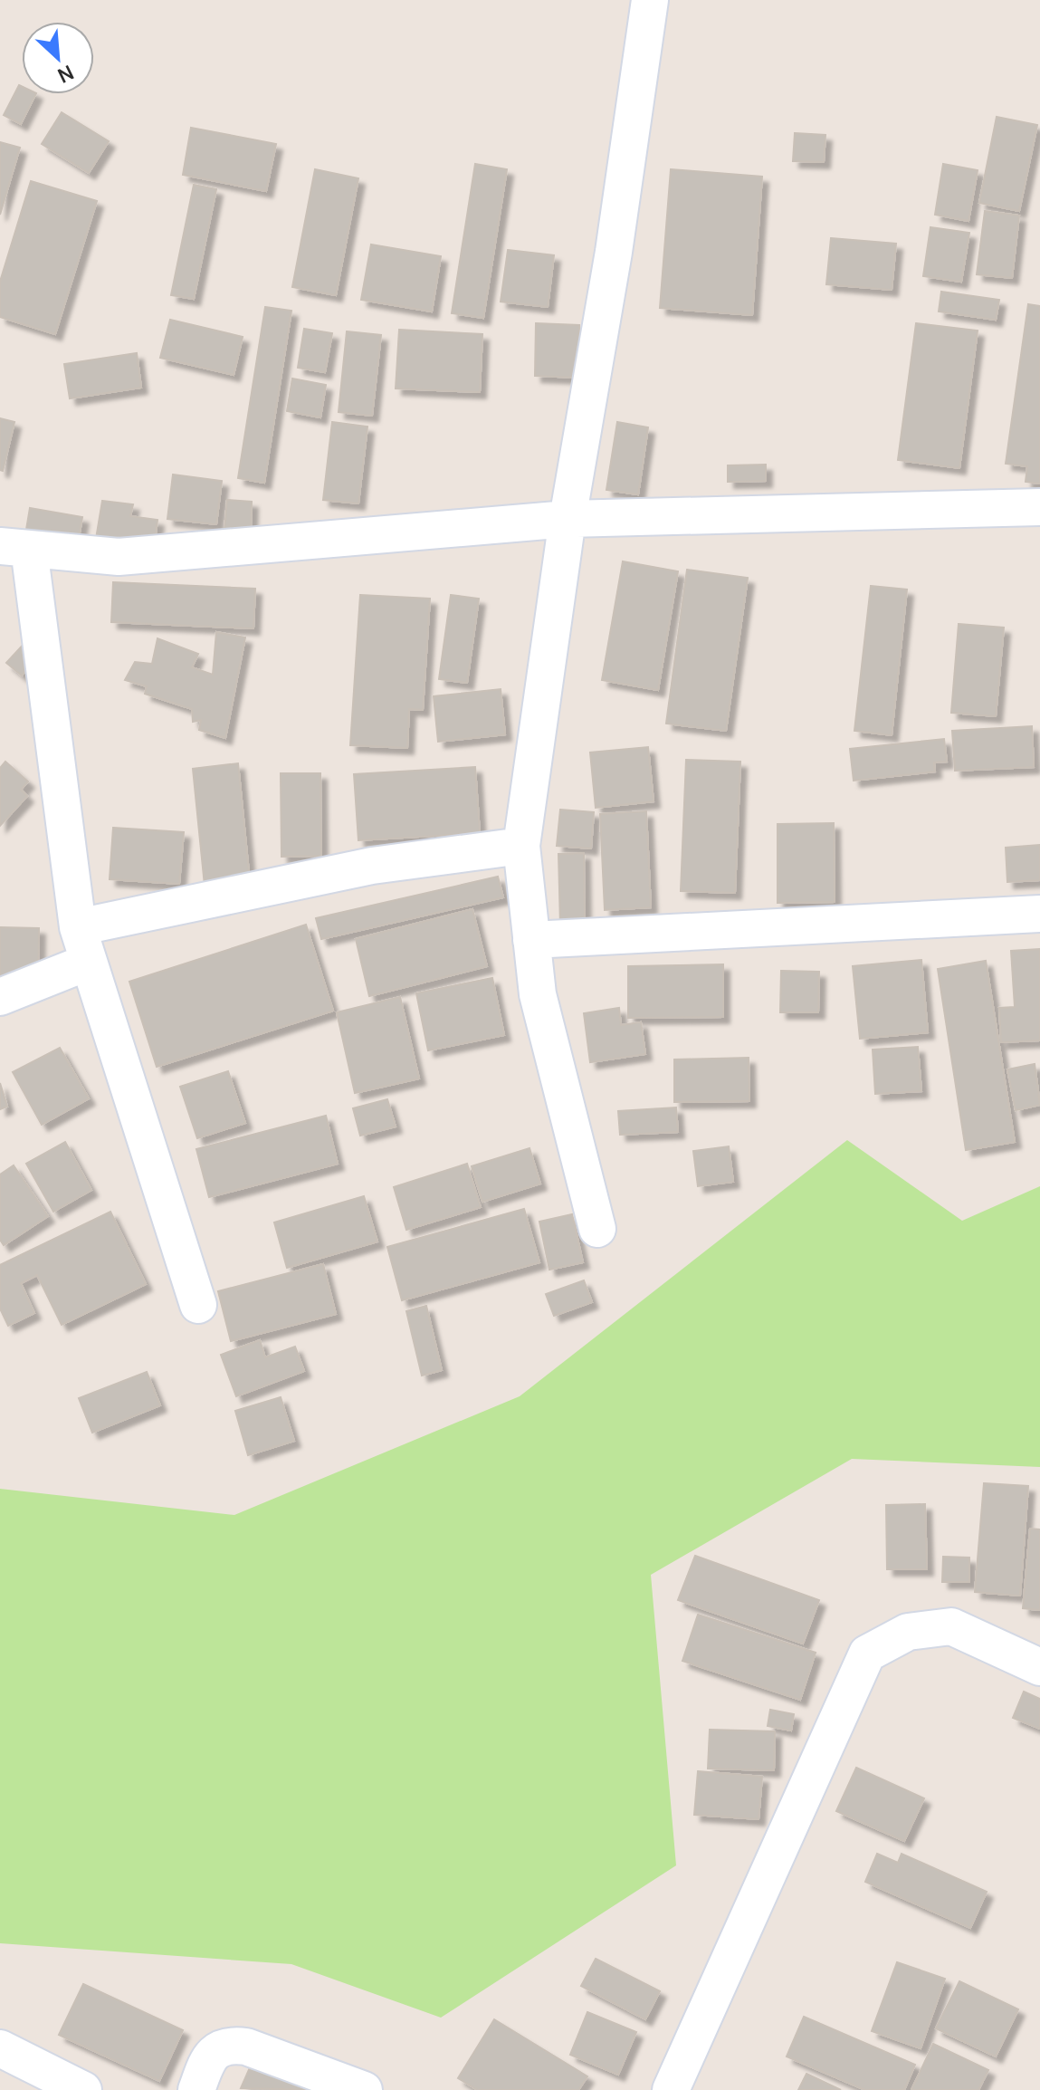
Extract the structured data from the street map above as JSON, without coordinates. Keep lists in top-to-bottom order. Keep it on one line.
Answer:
{"north":"bottom right"}
